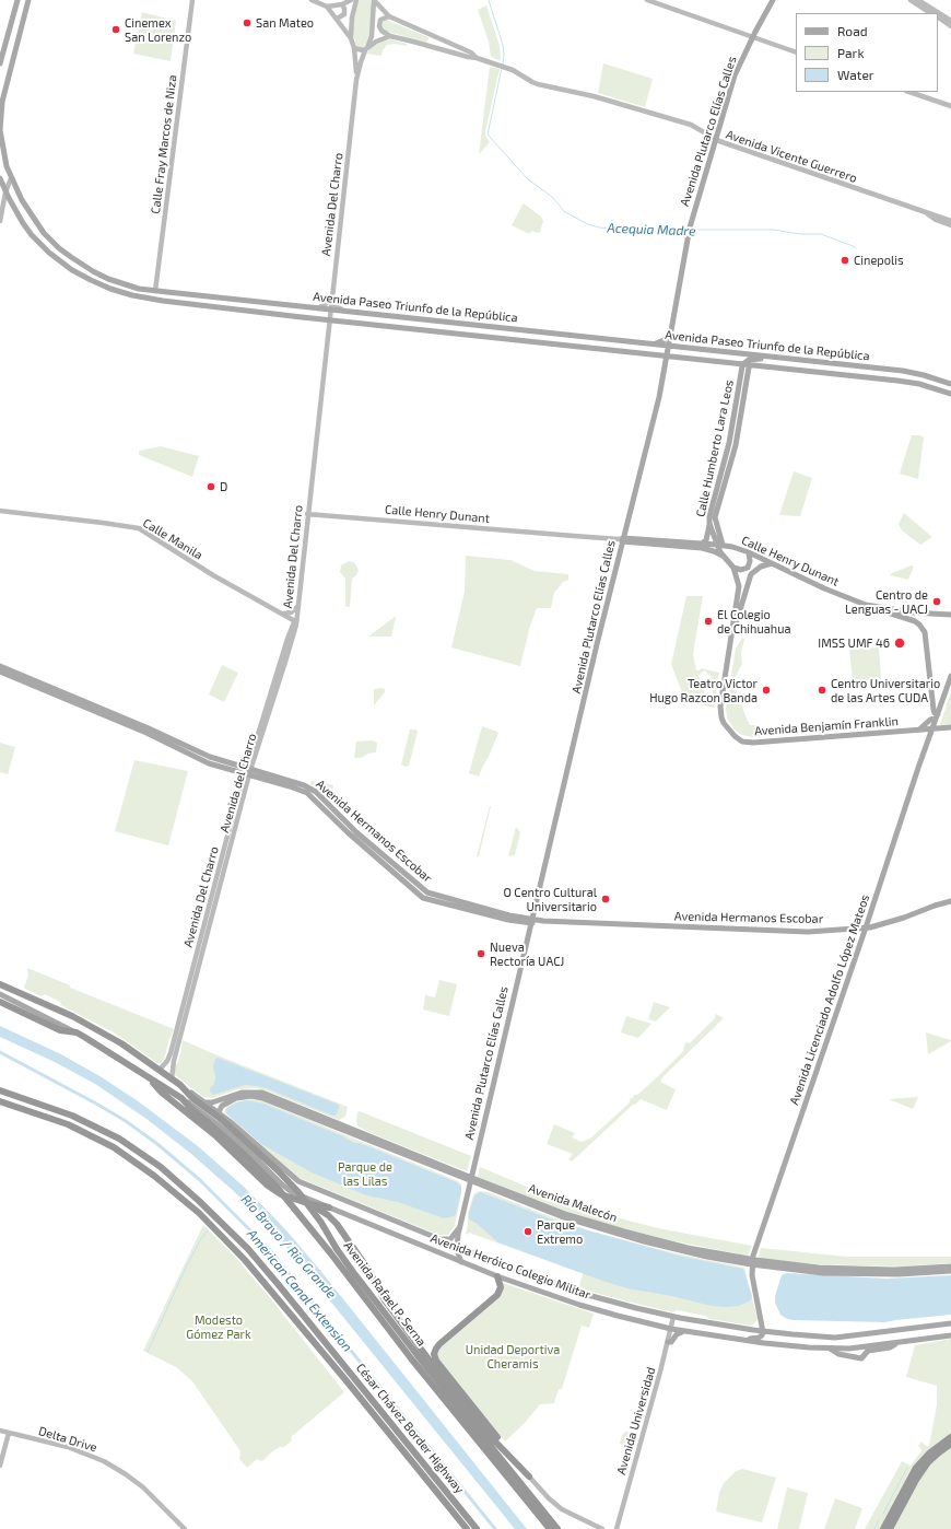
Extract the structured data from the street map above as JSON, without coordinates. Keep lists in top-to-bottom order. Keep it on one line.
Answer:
{"streets":{"highway":["Avenida Rafael P. Serna","César Chávez Border Highway"],"main road":["Avenida Plutarco Elías Calles","Avenida Paseo Triunfo de la República","Calle Humberto Lara Leos","Calle Henry Dunant","Avenida Benjamín Franklin","Avenida Hermanos Escobar","Avenida Licenciado Adolfo López Mateos","Avenida Malecón","Avenida Heróico Colegio Militar"],"street":["Calle Fray Marcos de Niza","Avenida Vicente Guerrero","Avenida Del Charro","Calle Manila","Avenida del Charro","Avenida Universidad","Delta Drive"]},"crossings":[["Avenida Plutarco Elías Calles","Avenida Vicente Guerrero"],["Avenida Plutarco Elías Calles","Avenida Paseo Triunfo de la República"],["Avenida Plutarco Elías Calles","Calle Henry Dunant"],["Avenida Plutarco Elías Calles","Avenida Hermanos Escobar"],["Avenida Plutarco Elías Calles","Avenida Malecón"],["Avenida Plutarco Elías Calles","Avenida Heróico Colegio Militar"],["Calle Fray Marcos de Niza","Avenida Paseo Triunfo de la República"],["Avenida Vicente Guerrero","Avenida Del Charro"],["Avenida Del Charro","Avenida Paseo Triunfo de la República"],["Avenida Del Charro","Calle Henry Dunant"],["Avenida Del Charro","Calle Manila"],["Avenida Del Charro","Avenida del Charro"],["Avenida Del Charro","Avenida Hermanos Escobar"],["Avenida Del Charro","Avenida Rafael P. Serna"],["Calle Humberto Lara Leos","Calle Henry Dunant"],["Calle Humberto Lara Leos","Avenida Benjamín Franklin"],["Calle Manila","Avenida del Charro"],["Avenida Benjamín Franklin","Avenida Licenciado Adolfo López Mateos"],["Avenida del Charro","Avenida Hermanos Escobar"],["Avenida del Charro","Avenida Rafael P. Serna"],["Avenida Hermanos Escobar","Avenida Licenciado Adolfo López Mateos"],["Avenida Licenciado Adolfo López Mateos","Avenida Malecón"],["Avenida Licenciado Adolfo López Mateos","Avenida Heróico Colegio Militar"],["Avenida Malecón","Avenida Heróico Colegio Militar"],["Avenida Malecón","Avenida Rafael P. Serna"],["Avenida Heróico Colegio Militar","Avenida Rafael P. Serna"],["Avenida Heróico Colegio Militar","Avenida Universidad"]],"water":["Acequia Madre","Río Bravo / Rio Grande","American Canal Extension"],"parks":["Parque de las Lilas","Modesto Gómez Park","Unidad Deportiva Cheramis"],"places":["San Mateo","Cinemex San Lorenzo","Cinepolis","D","Centro de Lenguas - UACJ","El Colegio de Chihuahua","IMSS UMF 46","Teatro Victor Hugo Razcon Banda","Centro Universitario de las Artes CUDA","O Centro Cultural Universitario","Nueva Rectoría UACJ","Parque Extremo"],"legend":["Road","Park","Water"]}
